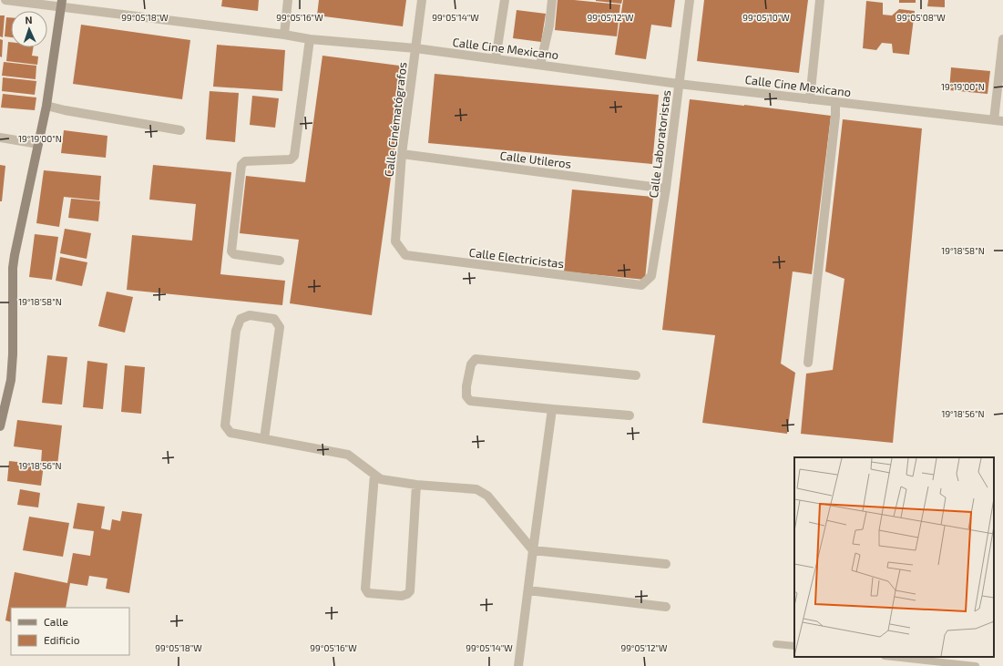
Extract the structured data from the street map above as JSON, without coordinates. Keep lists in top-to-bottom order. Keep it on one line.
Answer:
{"streets":{"street":["Calle Cine Mexicano","Calle Cinématógrafos","Calle Laboratoristas","Calle Utileros","Calle Electricistas"]},"crossings":[["Calle Cine Mexicano","Calle Cinématógrafos"],["Calle Cine Mexicano","Calle Laboratoristas"],["Calle Cinématógrafos","Calle Utileros"],["Calle Cinématógrafos","Calle Electricistas"],["Calle Laboratoristas","Calle Utileros"],["Calle Laboratoristas","Calle Electricistas"]],"legend":["Calle","Edificio"],"north":"top","coordinates":["99°05'18\"W","99°05'16\"W","99°05'14\"W","99°05'12\"W","99°05'10\"W","99°05'08\"W","19°19'00\"N","19°18'58\"N","19°18'56\"N"]}
